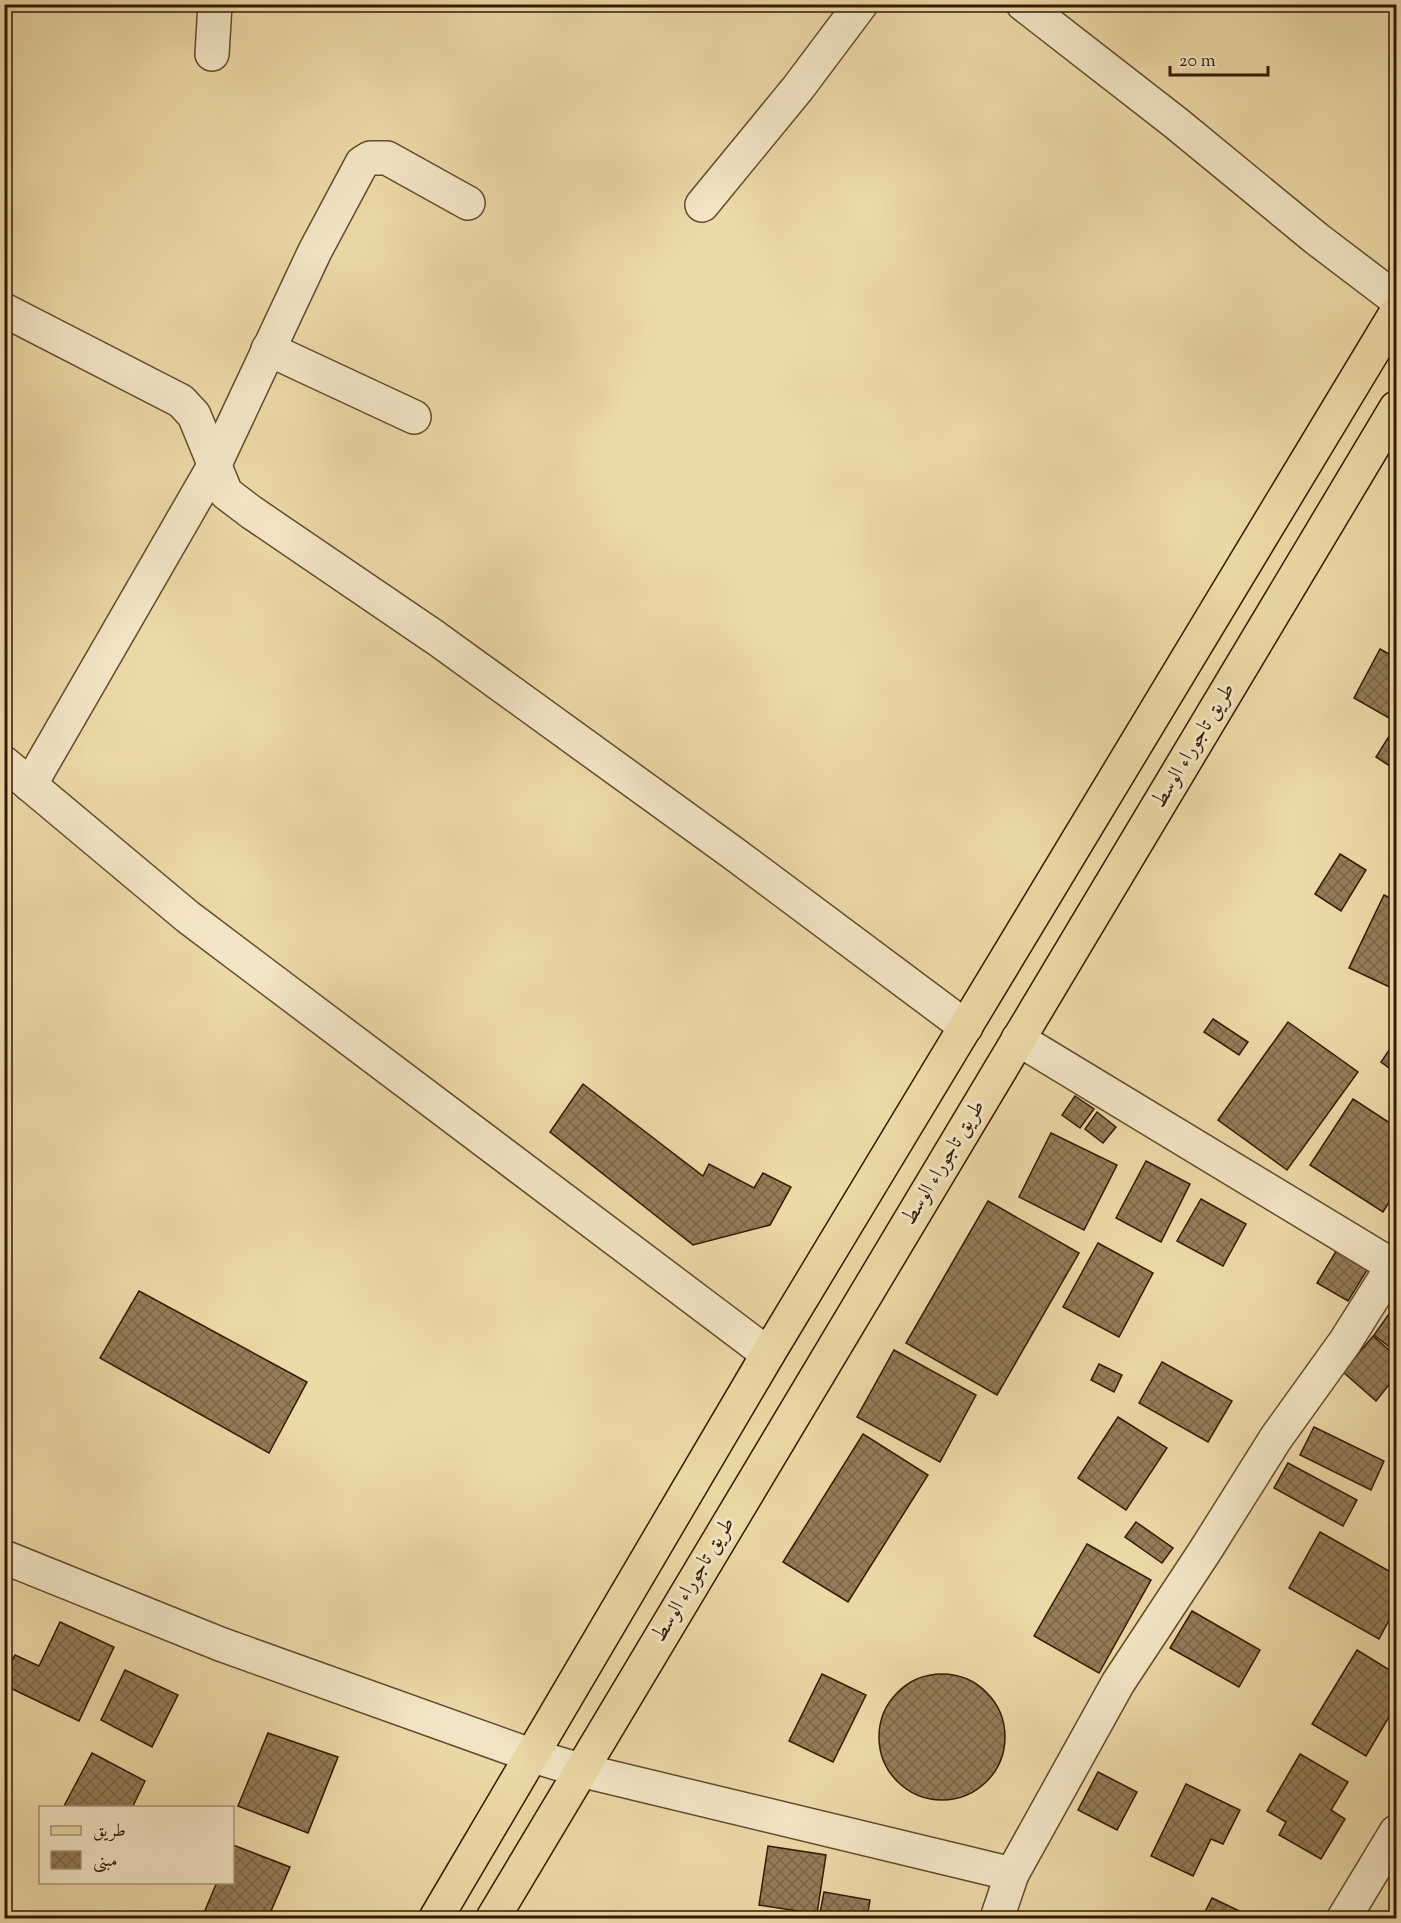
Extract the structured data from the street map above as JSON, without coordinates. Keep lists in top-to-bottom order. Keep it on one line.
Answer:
{"streets":{"main road":["طريق تاجوراء الوسط"]},"legend":["طريق","مبنى"],"scale_bar":"20 m"}
